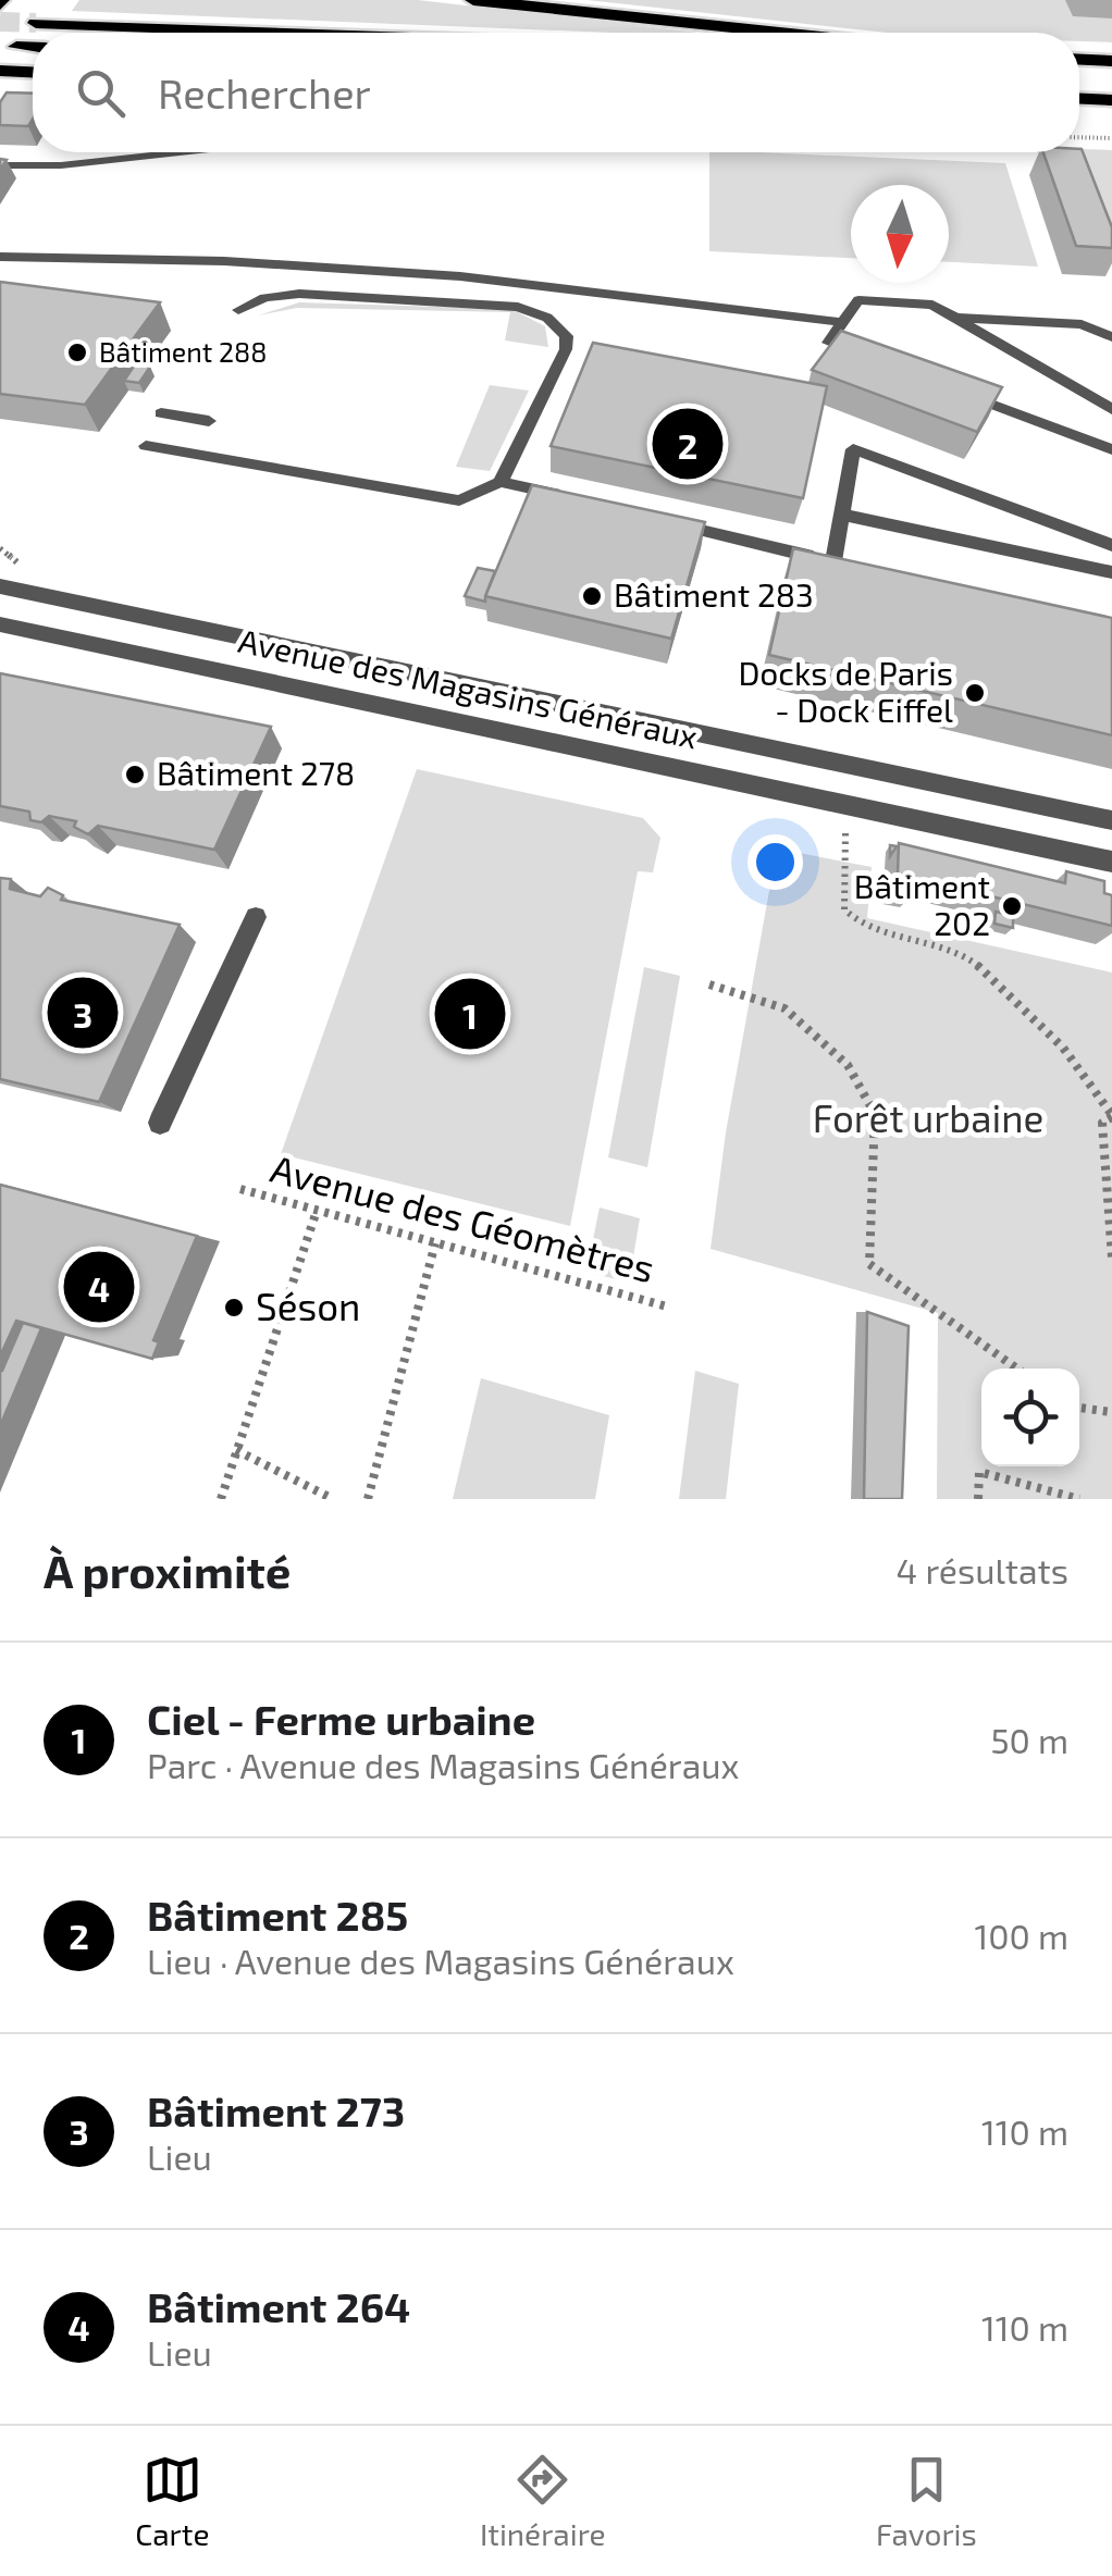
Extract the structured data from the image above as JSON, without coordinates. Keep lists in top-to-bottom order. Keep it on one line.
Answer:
{"streets":{"street":["Avenue des Magasins Généraux"],"path":["Avenue des Géomètres"]},"parks":["Forêt urbaine"],"places":["Bâtiment 288","Bâtiment 283","Docks de Paris - Dock Eiffel","Bâtiment 278","Bâtiment 202","Séson"],"north":"bottom","page":{"search":"Rechercher","pins":["2","3","1","4"],"heading":["À proximité","4 résultats"],"list":[{"mark":"1","name":"Ciel - Ferme urbaine","note":"Parc · Avenue des Magasins Généraux","value":"50 m"},{"mark":"2","name":"Bâtiment 285","note":"Lieu · Avenue des Magasins Généraux","value":"100 m"},{"mark":"3","name":"Bâtiment 273","note":"Lieu","value":"110 m"},{"mark":"4","name":"Bâtiment 264","note":"Lieu","value":"110 m"}],"nav":["Carte","Itinéraire","Favoris"]}}
